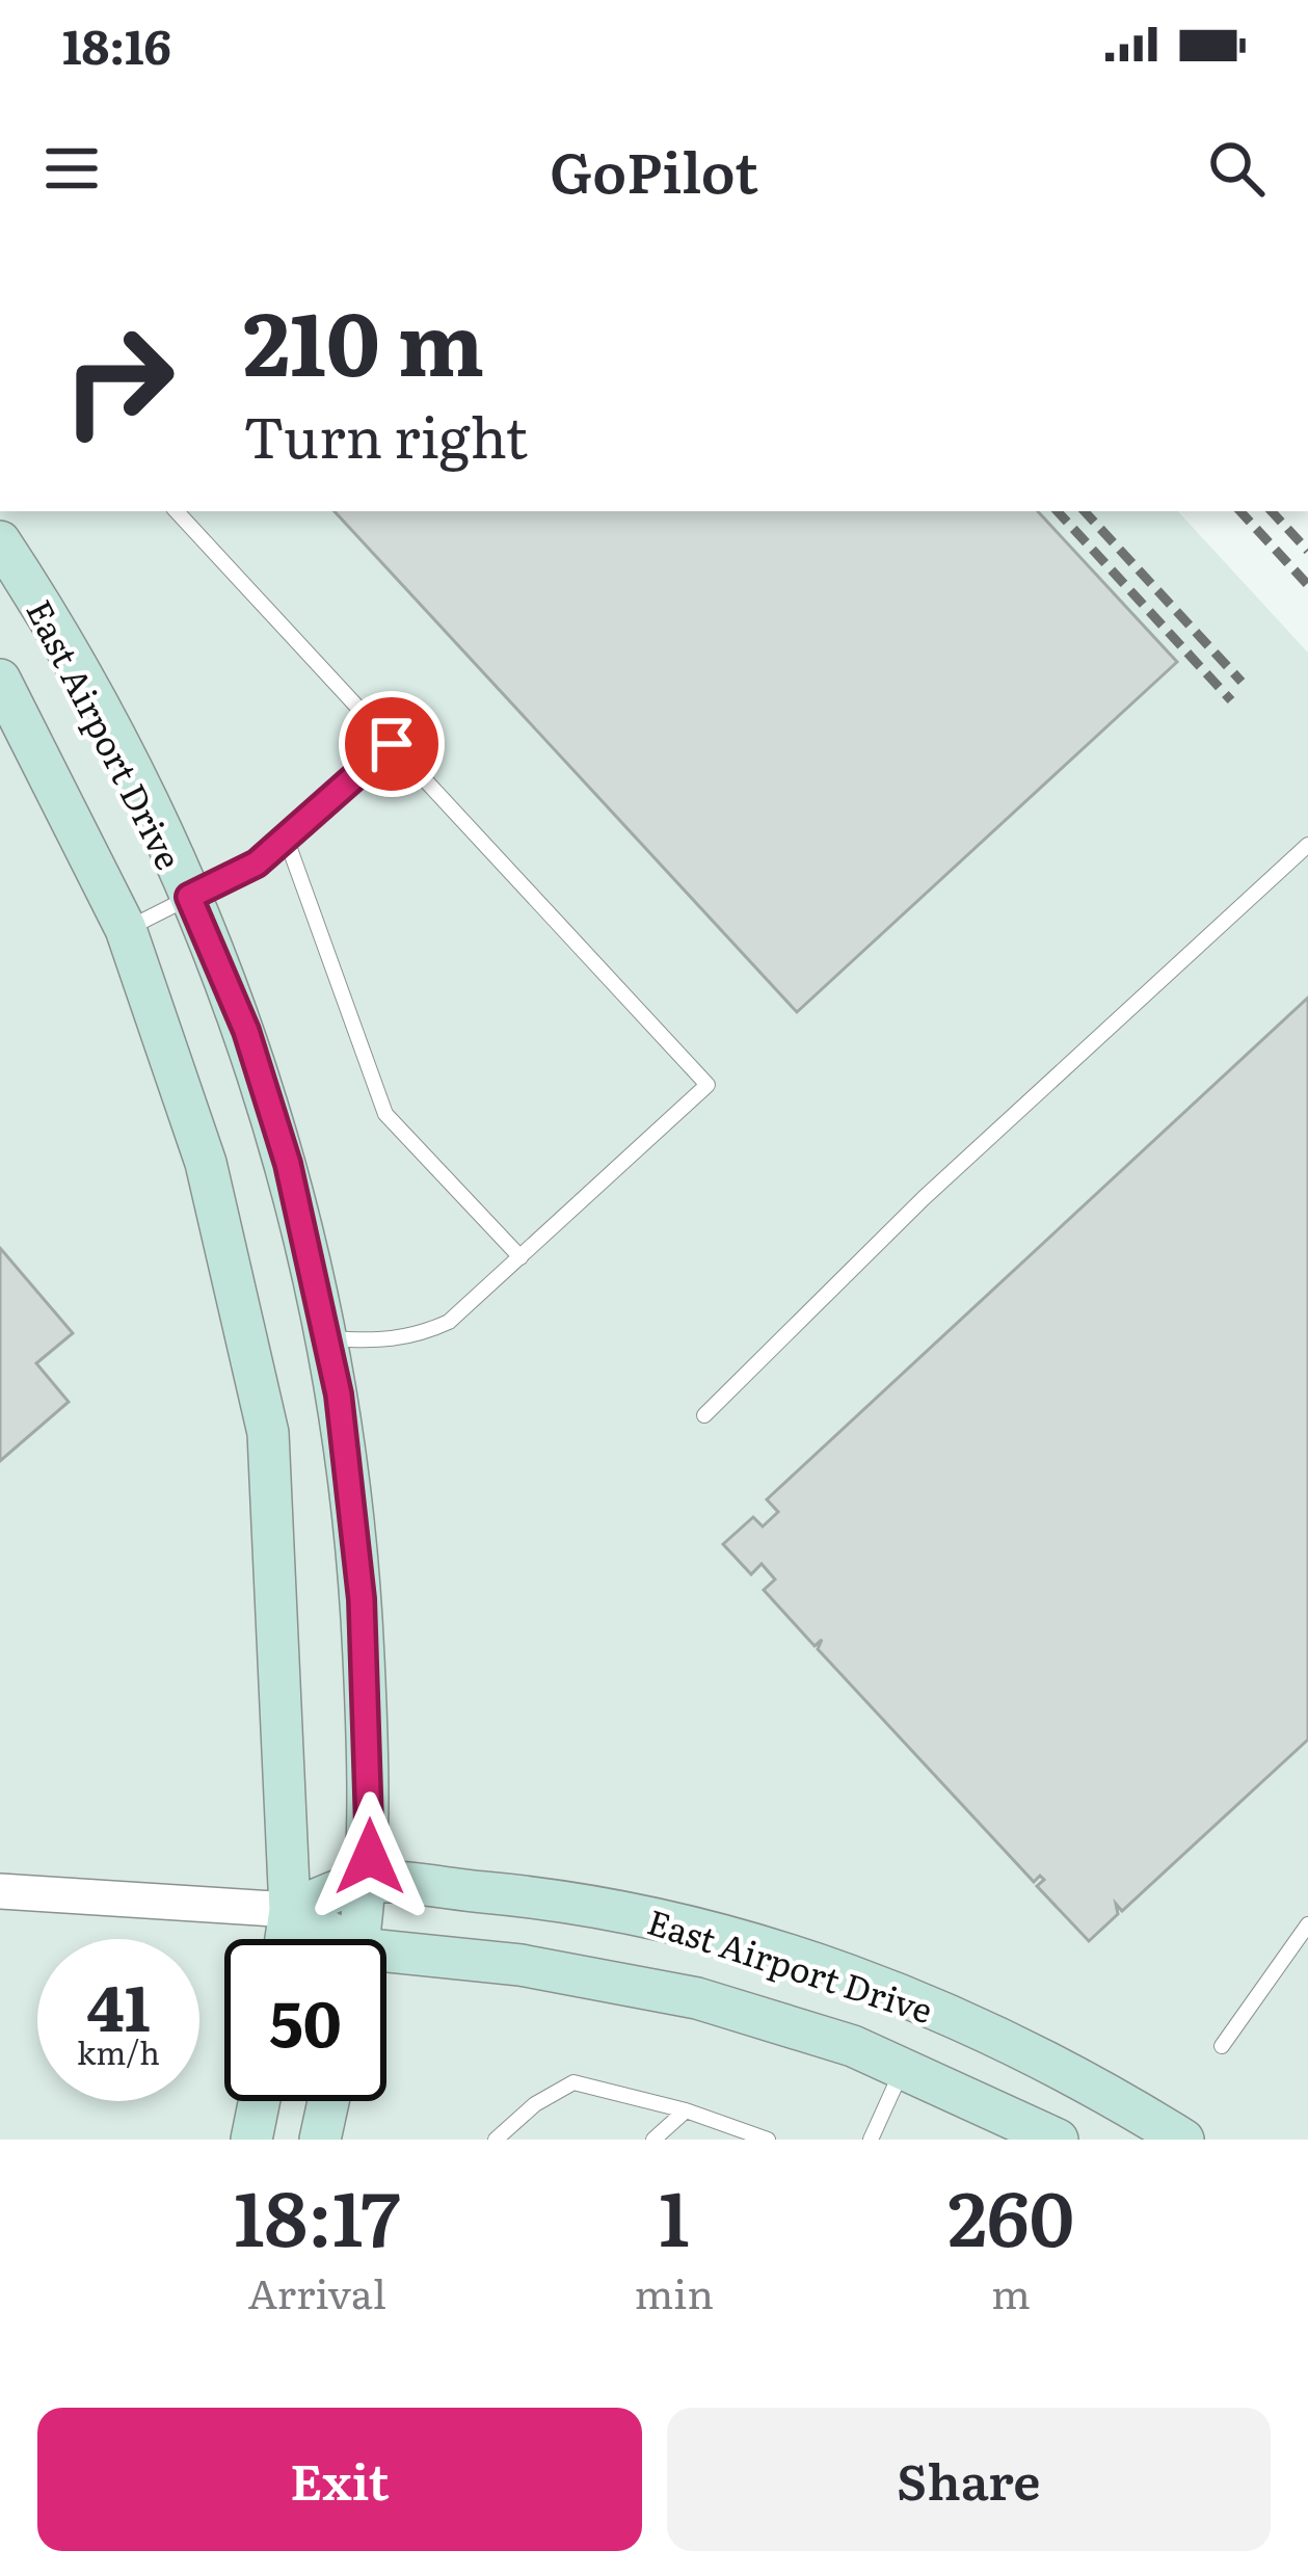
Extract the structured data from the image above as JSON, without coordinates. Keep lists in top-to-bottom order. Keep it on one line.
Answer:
{"streets":{"main road":["East Airport Drive"]},"page":{"status":"18:16","header":"GoPilot","turn":["210 m","Turn right"],"speed":"41 km/h","limit":"50","eta":["18:17","Arrival","1","min","260","m"],"buttons":["Exit","Share"]}}
